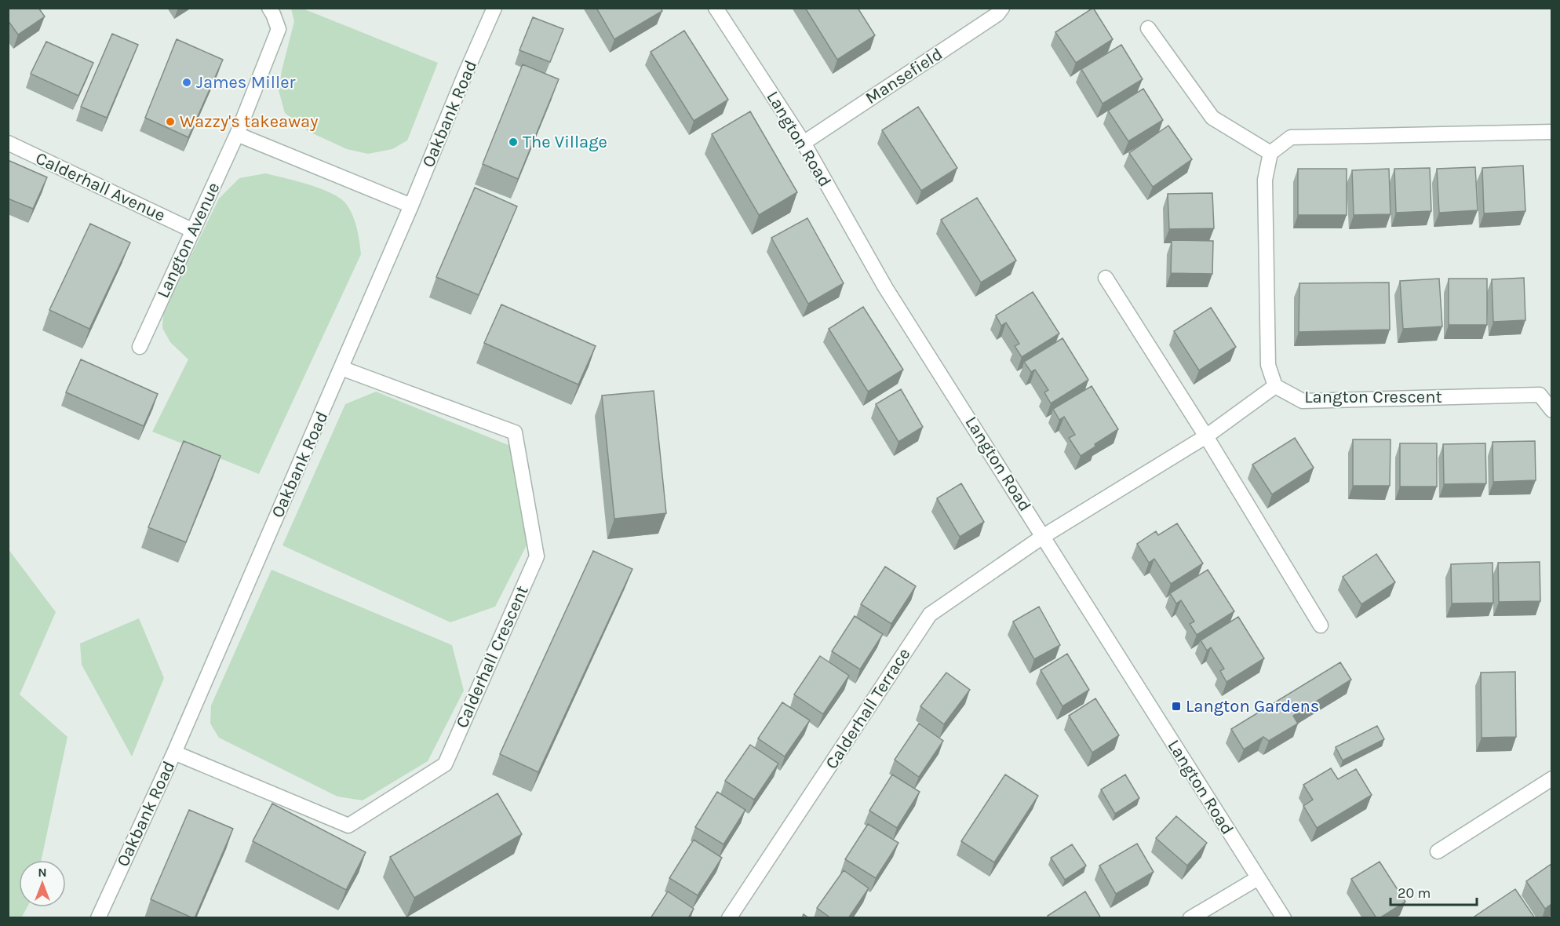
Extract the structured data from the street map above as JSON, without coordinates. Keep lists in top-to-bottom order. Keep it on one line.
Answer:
{"streets":{"street":["Mansefield","Oakbank Road","Langton Road","Calderhall Avenue","Langton Avenue","Langton Crescent","Calderhall Crescent","Calderhall Terrace"]},"crossings":[["Mansefield","Langton Road"],["Oakbank Road","Calderhall Crescent"],["Langton Road","Calderhall Terrace"],["Calderhall Avenue","Langton Avenue"]],"places":{"other":["James Miller","Wazzy's takeaway","The Village"],"transit":["Langton Gardens"]},"scale_bar":"20 m","north":"top"}
